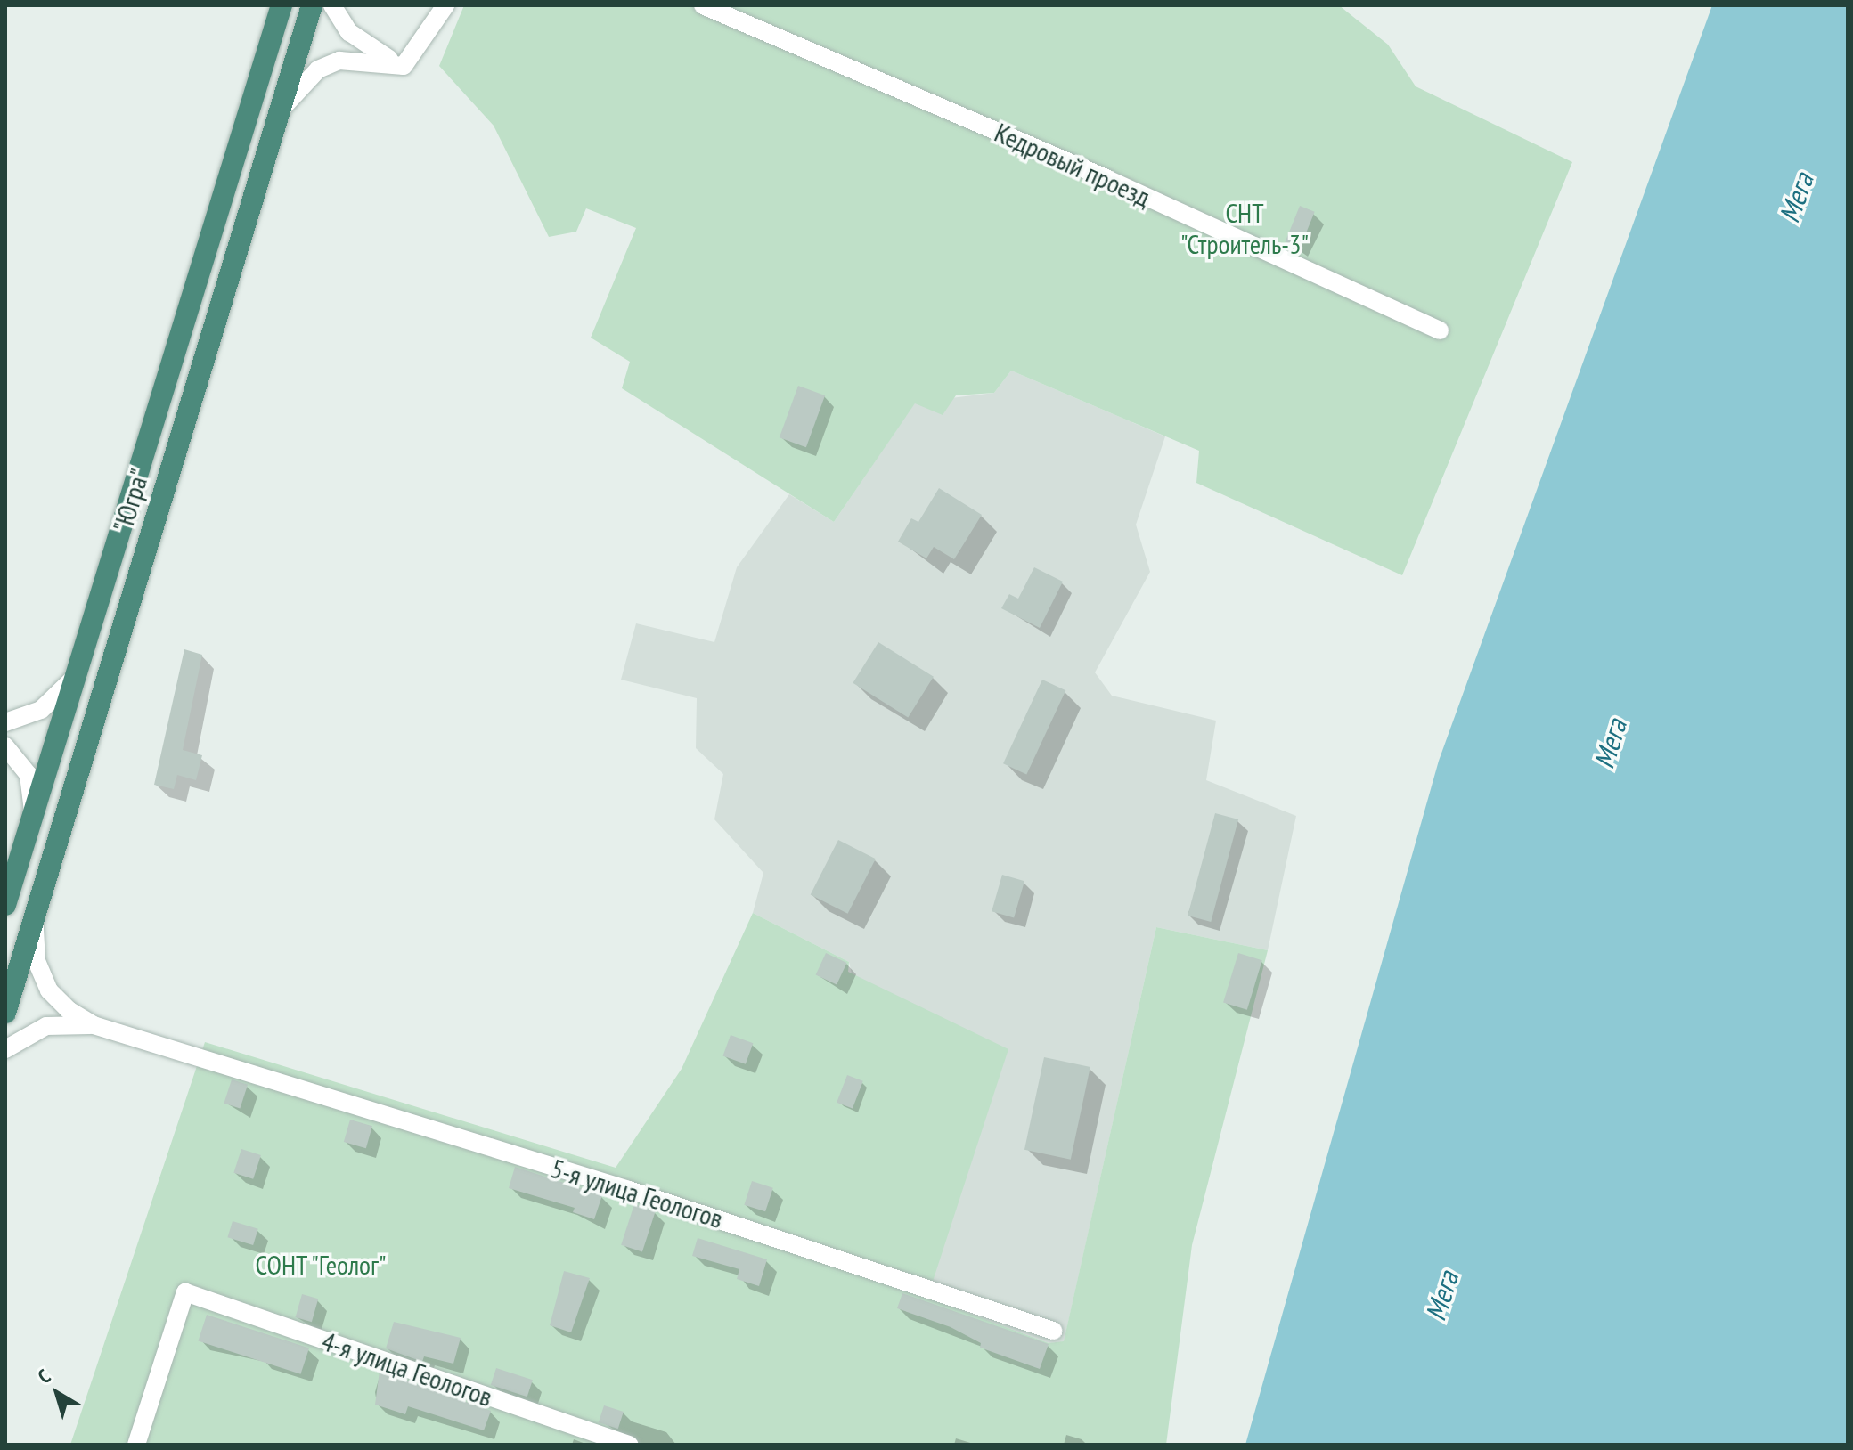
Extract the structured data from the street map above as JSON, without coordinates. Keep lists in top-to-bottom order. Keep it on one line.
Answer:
{"streets":{"highway":["\"Югра\""],"street":["Кедровый проезд","5-я улица Геологов","4-я улица Геологов"]},"water":["Мега"],"parks":["СНТ \"Строитель-3\"","СОНТ \"Геолог\""],"north":"top left"}
